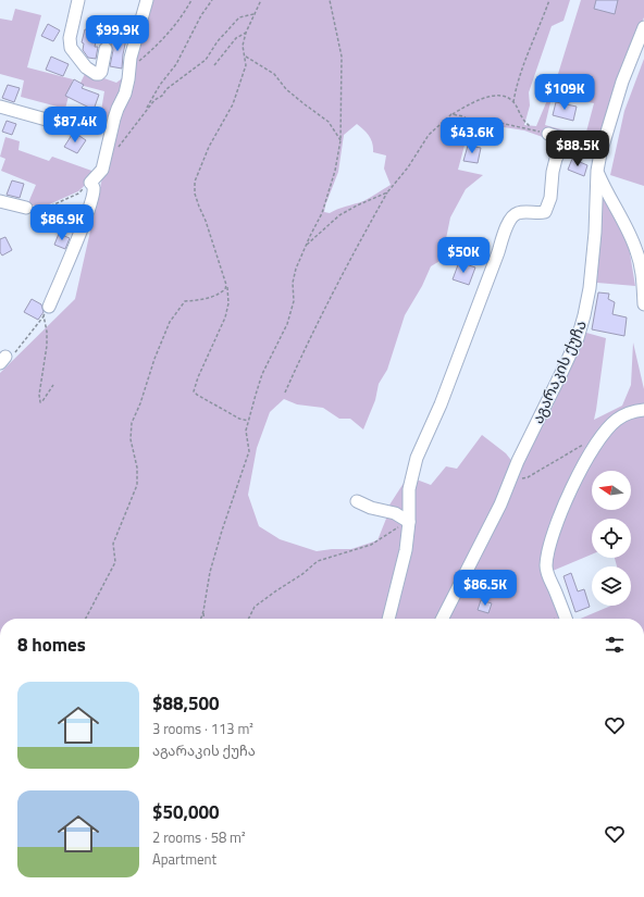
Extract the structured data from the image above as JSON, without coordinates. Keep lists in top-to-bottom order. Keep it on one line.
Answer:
{"streets":{"street":["აგარაკის ქუჩა"]},"north":"left","page":{"price":["$99.9K","$109K","$87.4K","$43.6K","$88.5K","$86.9K","$50K","$86.5K"],"heading":"8 homes","list":[{"name":"$88,500","note":"3 rooms · 113 m² · აგარაკის ქუჩა"},{"name":"$50,000","note":"2 rooms · 58 m² · Apartment"}]}}
